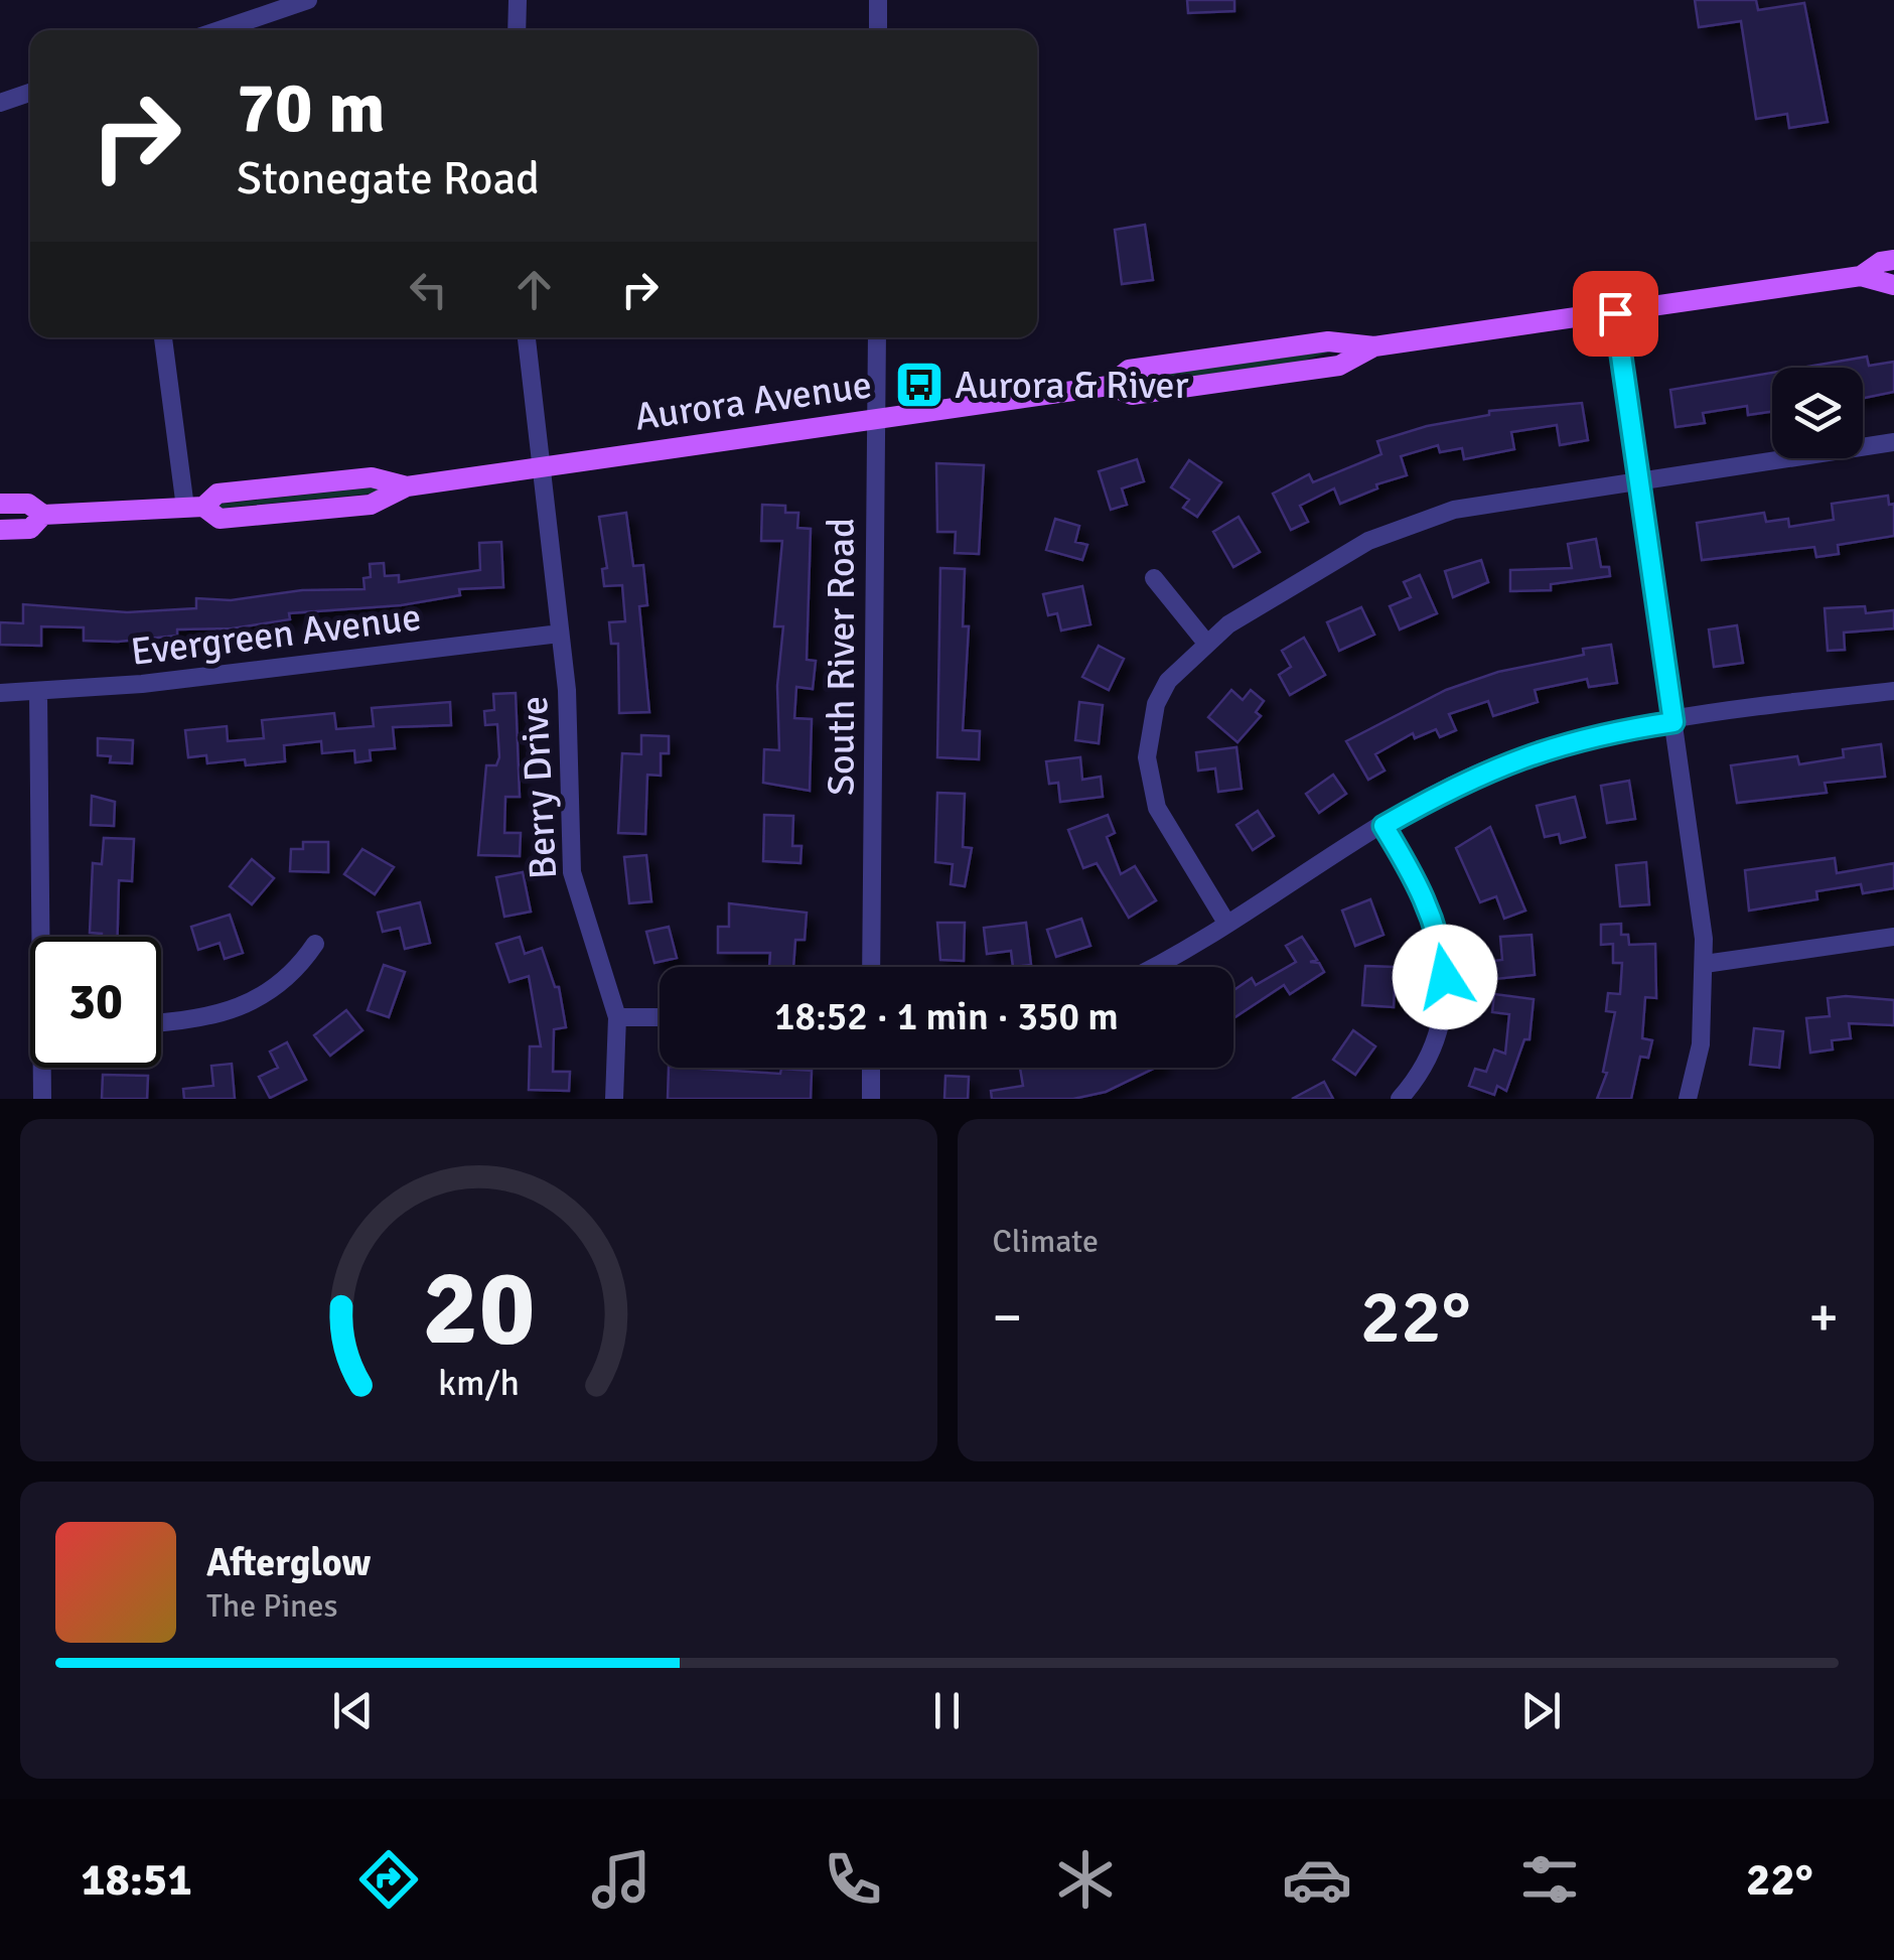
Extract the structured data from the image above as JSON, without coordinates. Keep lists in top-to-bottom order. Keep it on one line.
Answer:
{"streets":{"main road":["Aurora Avenue"],"street":["Evergreen Avenue","South River Road","Berry Drive"]},"crossings":[["Aurora Avenue","South River Road"],["Aurora Avenue","Berry Drive"],["Evergreen Avenue","Berry Drive"]],"places":{"bus stop":["Aurora & River"]},"page":{"turn":["70 m","Stonegate Road"],"limit":"30","trip":"18:52 · 1 min · 350 m","tile":"Climate","heat":["−","22°","+"],"song":["Afterglow","The Pines"],"tabs":["18:51","22°"],"gauge":["20","km/h"]}}
